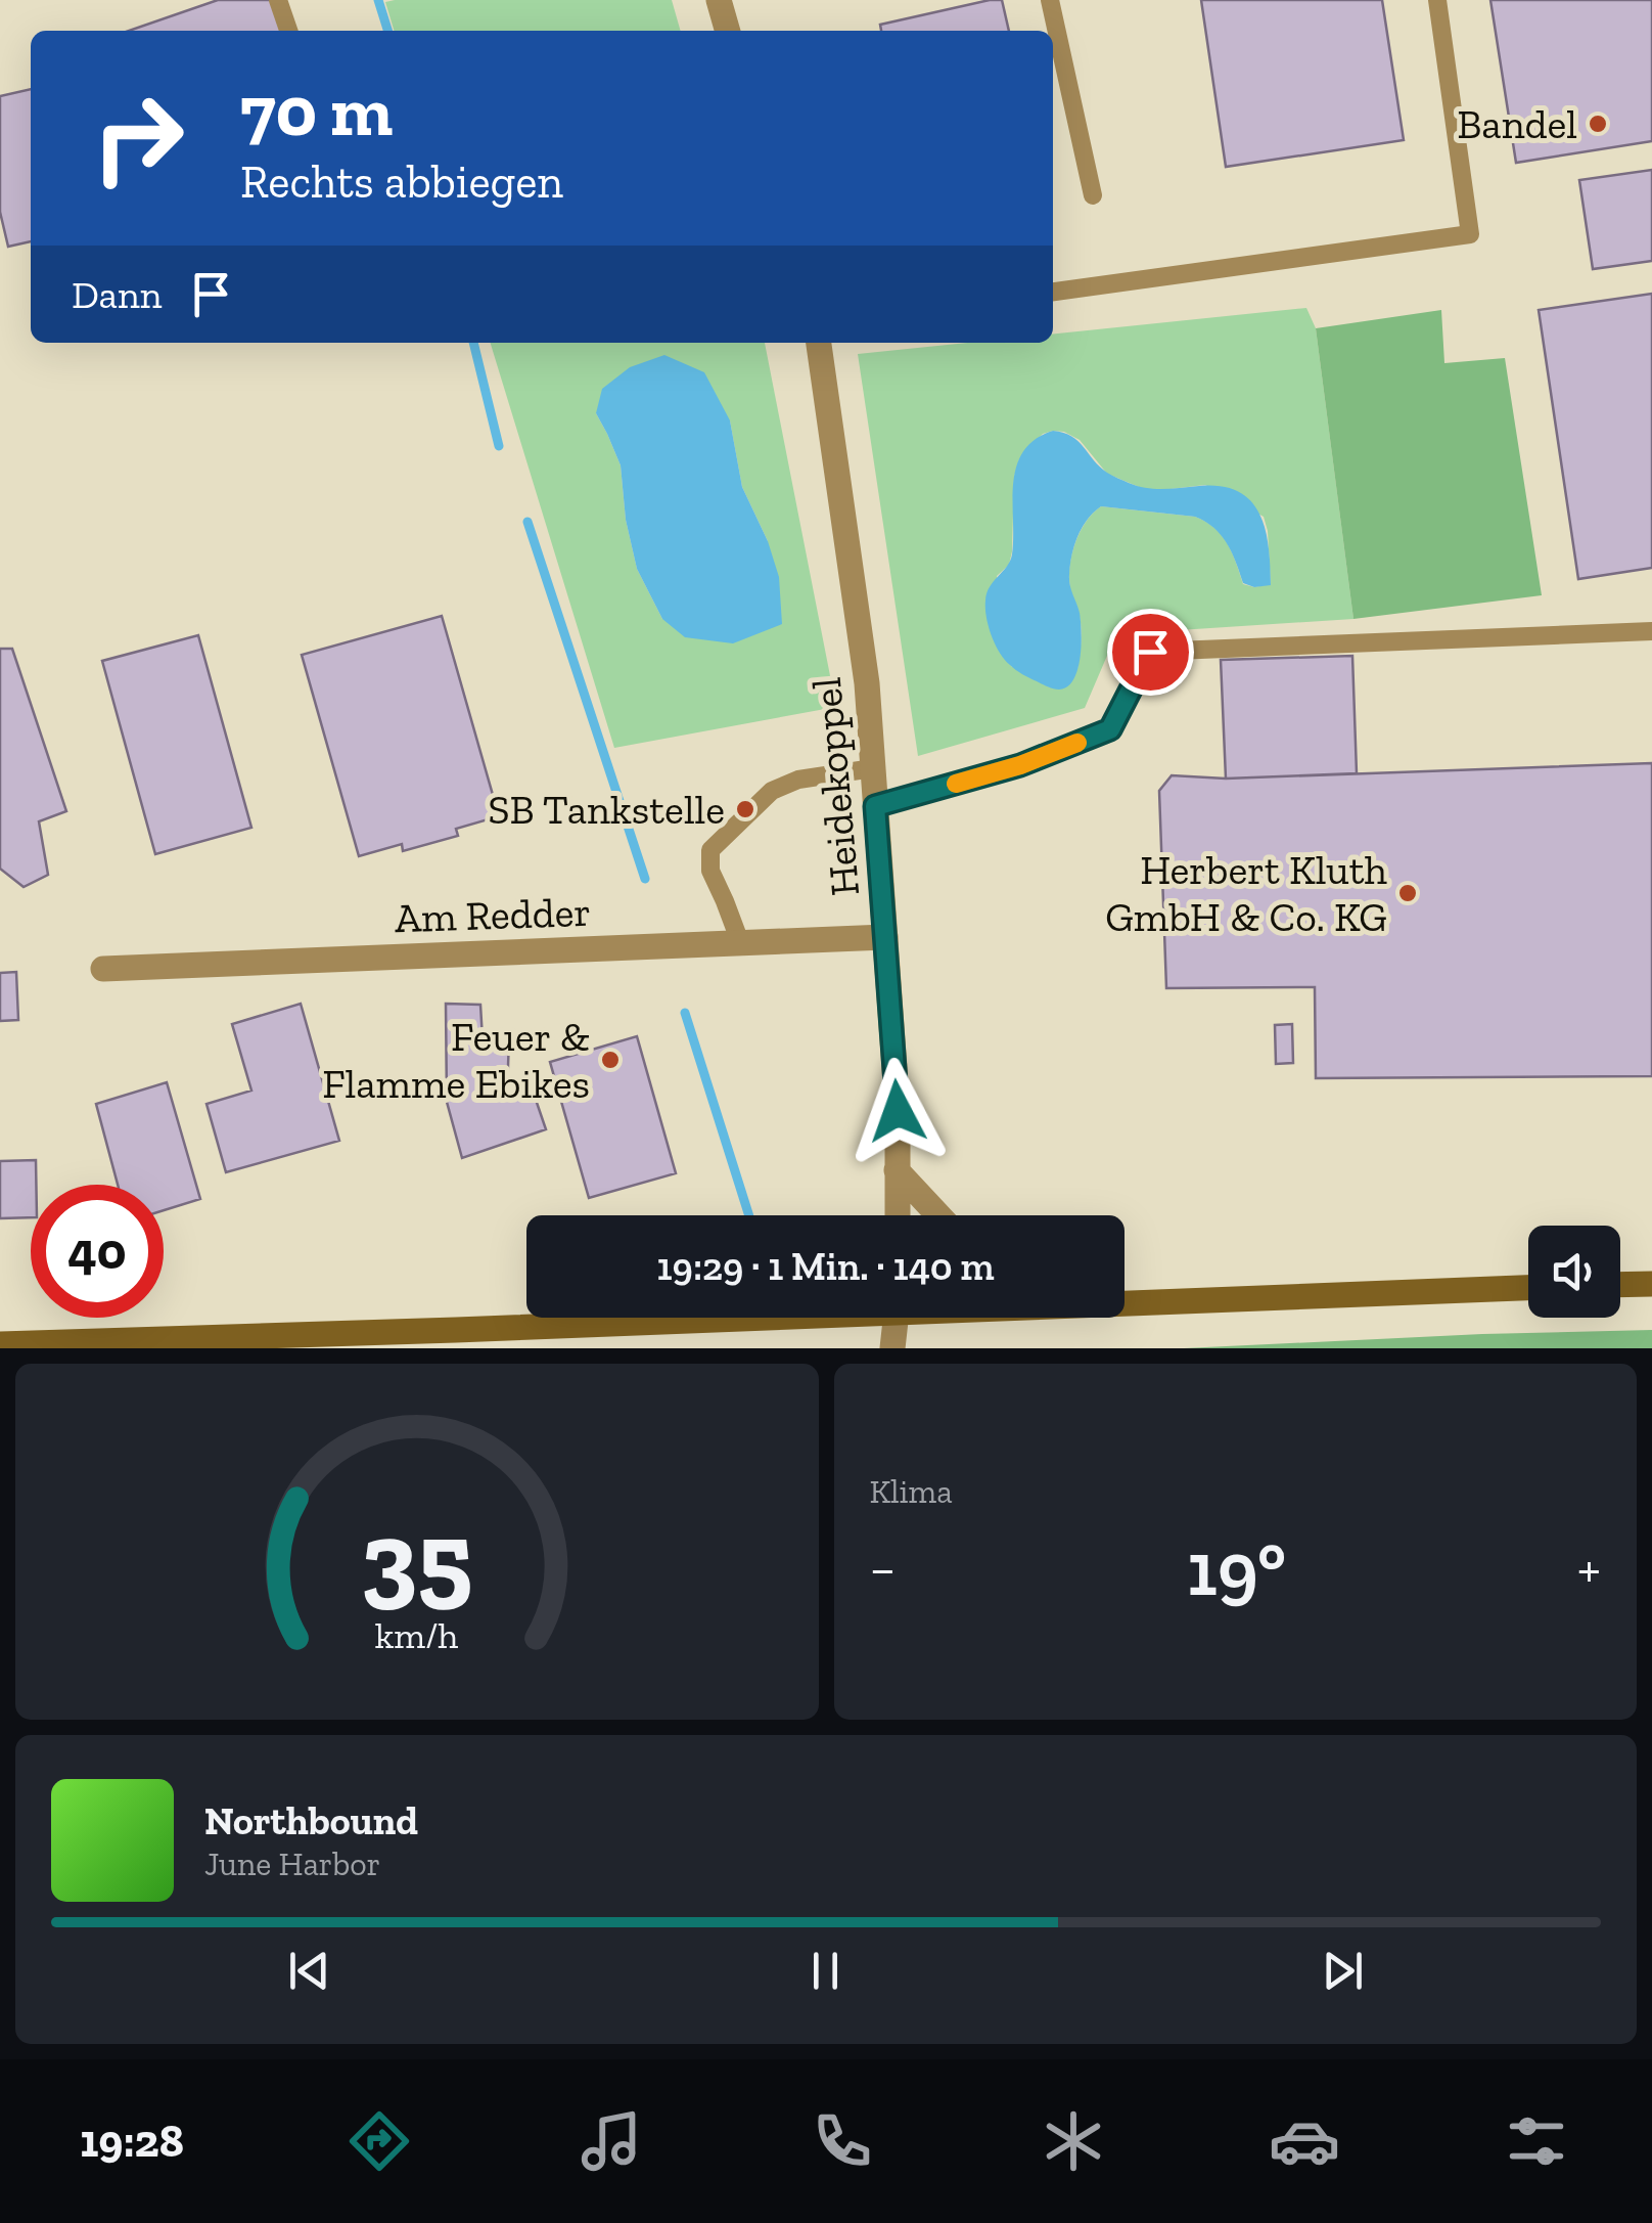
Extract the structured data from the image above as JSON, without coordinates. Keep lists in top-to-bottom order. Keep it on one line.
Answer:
{"streets":{"street":["Heidekoppel","Am Redder"]},"crossings":[["Heidekoppel","Am Redder"]],"places":["Bandel","SB Tankstelle","Herbert Kluth GmbH & Co. KG","Feuer & Flamme Ebikes"],"page":{"turn":["70 m","Rechts abbiegen"],"then":"Dann","limit":"40","trip":"19:29 · 1 Min. · 140 m","tile":"Klima","heat":["−","19°","+"],"song":["Northbound","June Harbor"],"tabs":"19:28","gauge":["35","km/h"]}}
